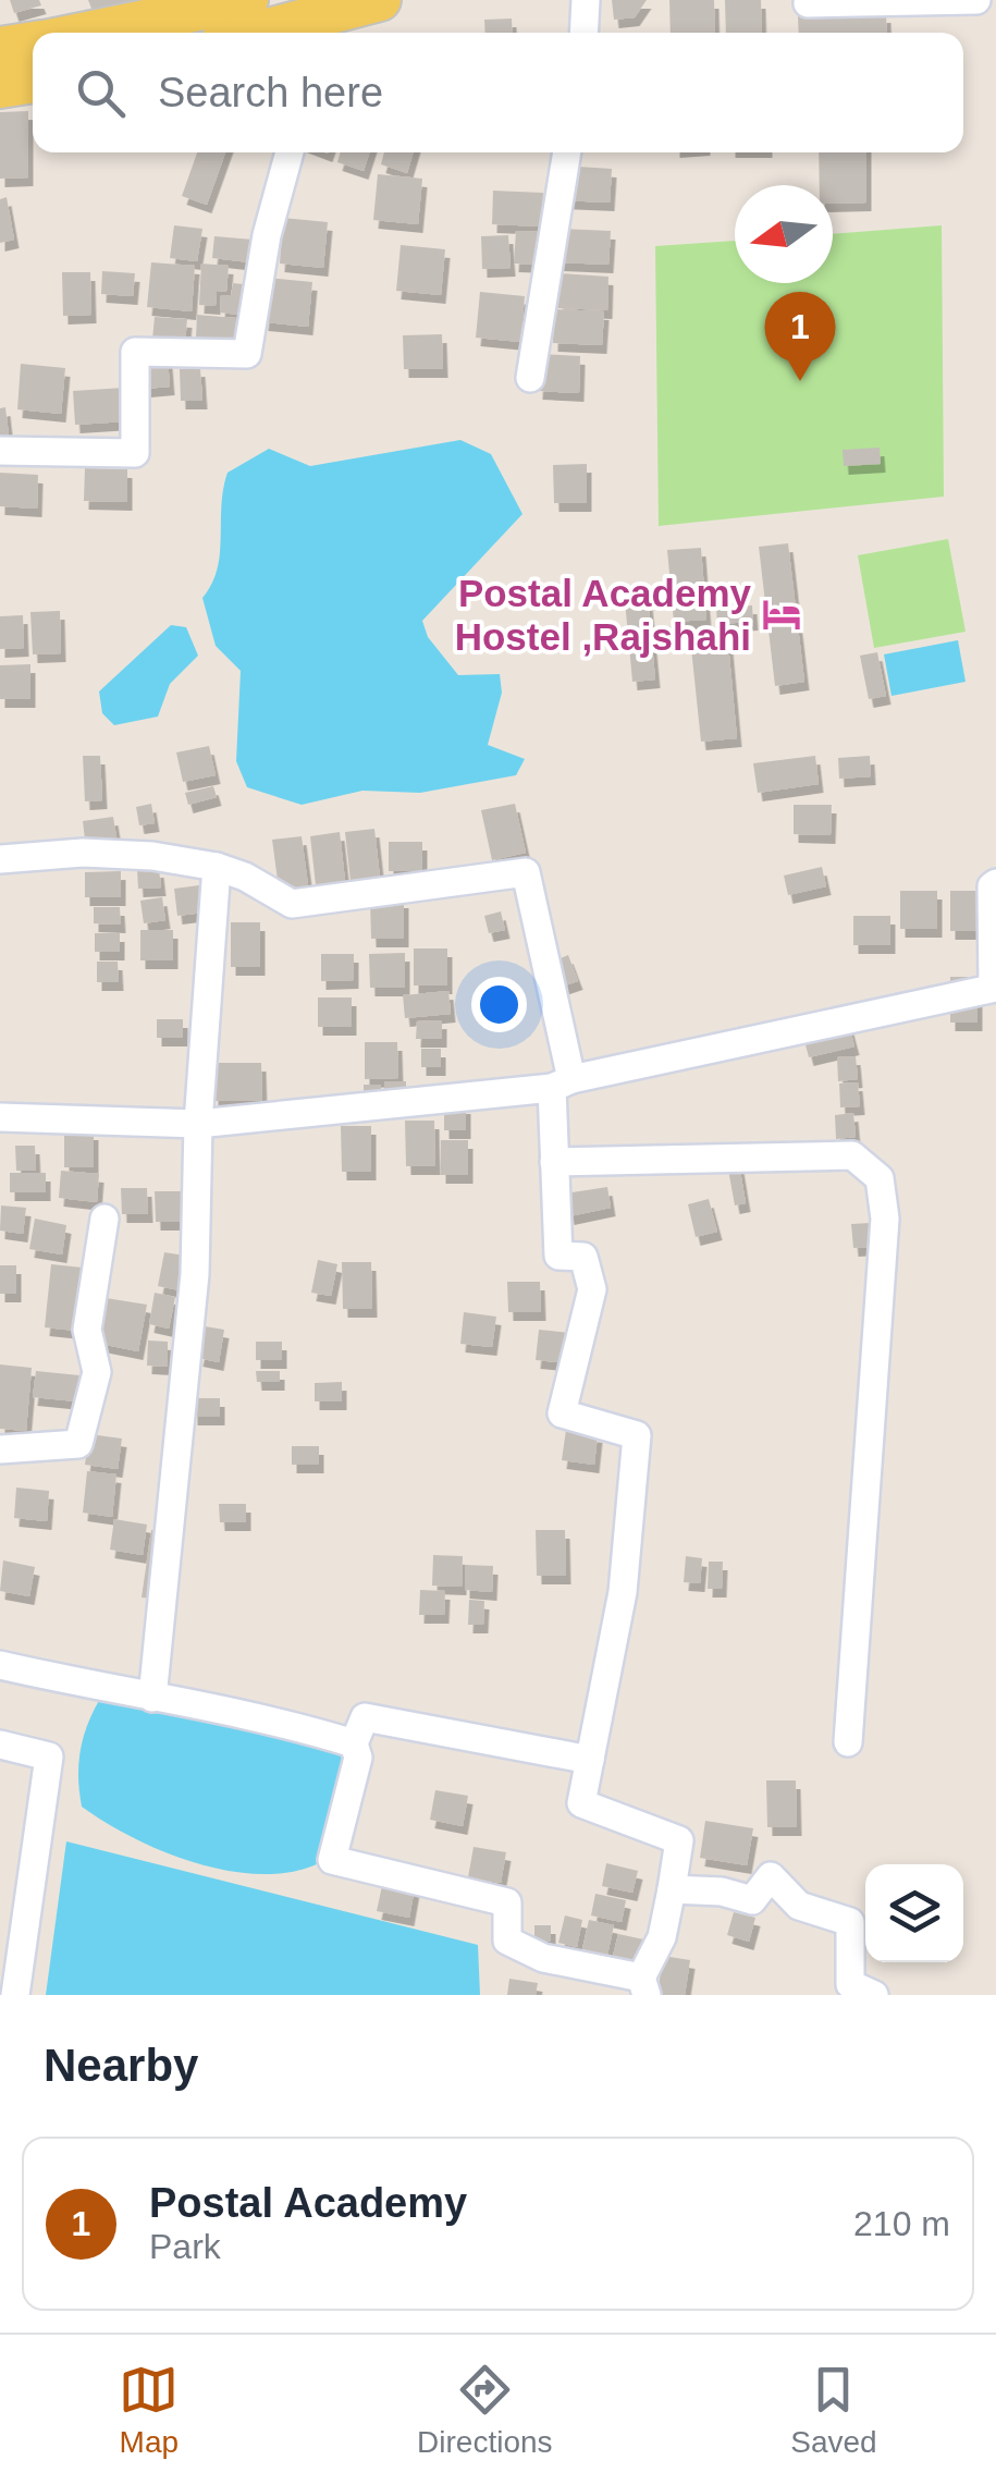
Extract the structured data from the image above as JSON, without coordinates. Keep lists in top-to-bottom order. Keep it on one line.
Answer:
{"places":{"hotel":["Postal Academy Hostel ,Rajshahi"]},"north":"left","page":{"search":"Search here","pins":"1","heading":"Nearby","list":[{"mark":"1","name":"Postal Academy","note":"Park","value":"210 m"}],"nav":["Map","Directions","Saved"]}}
